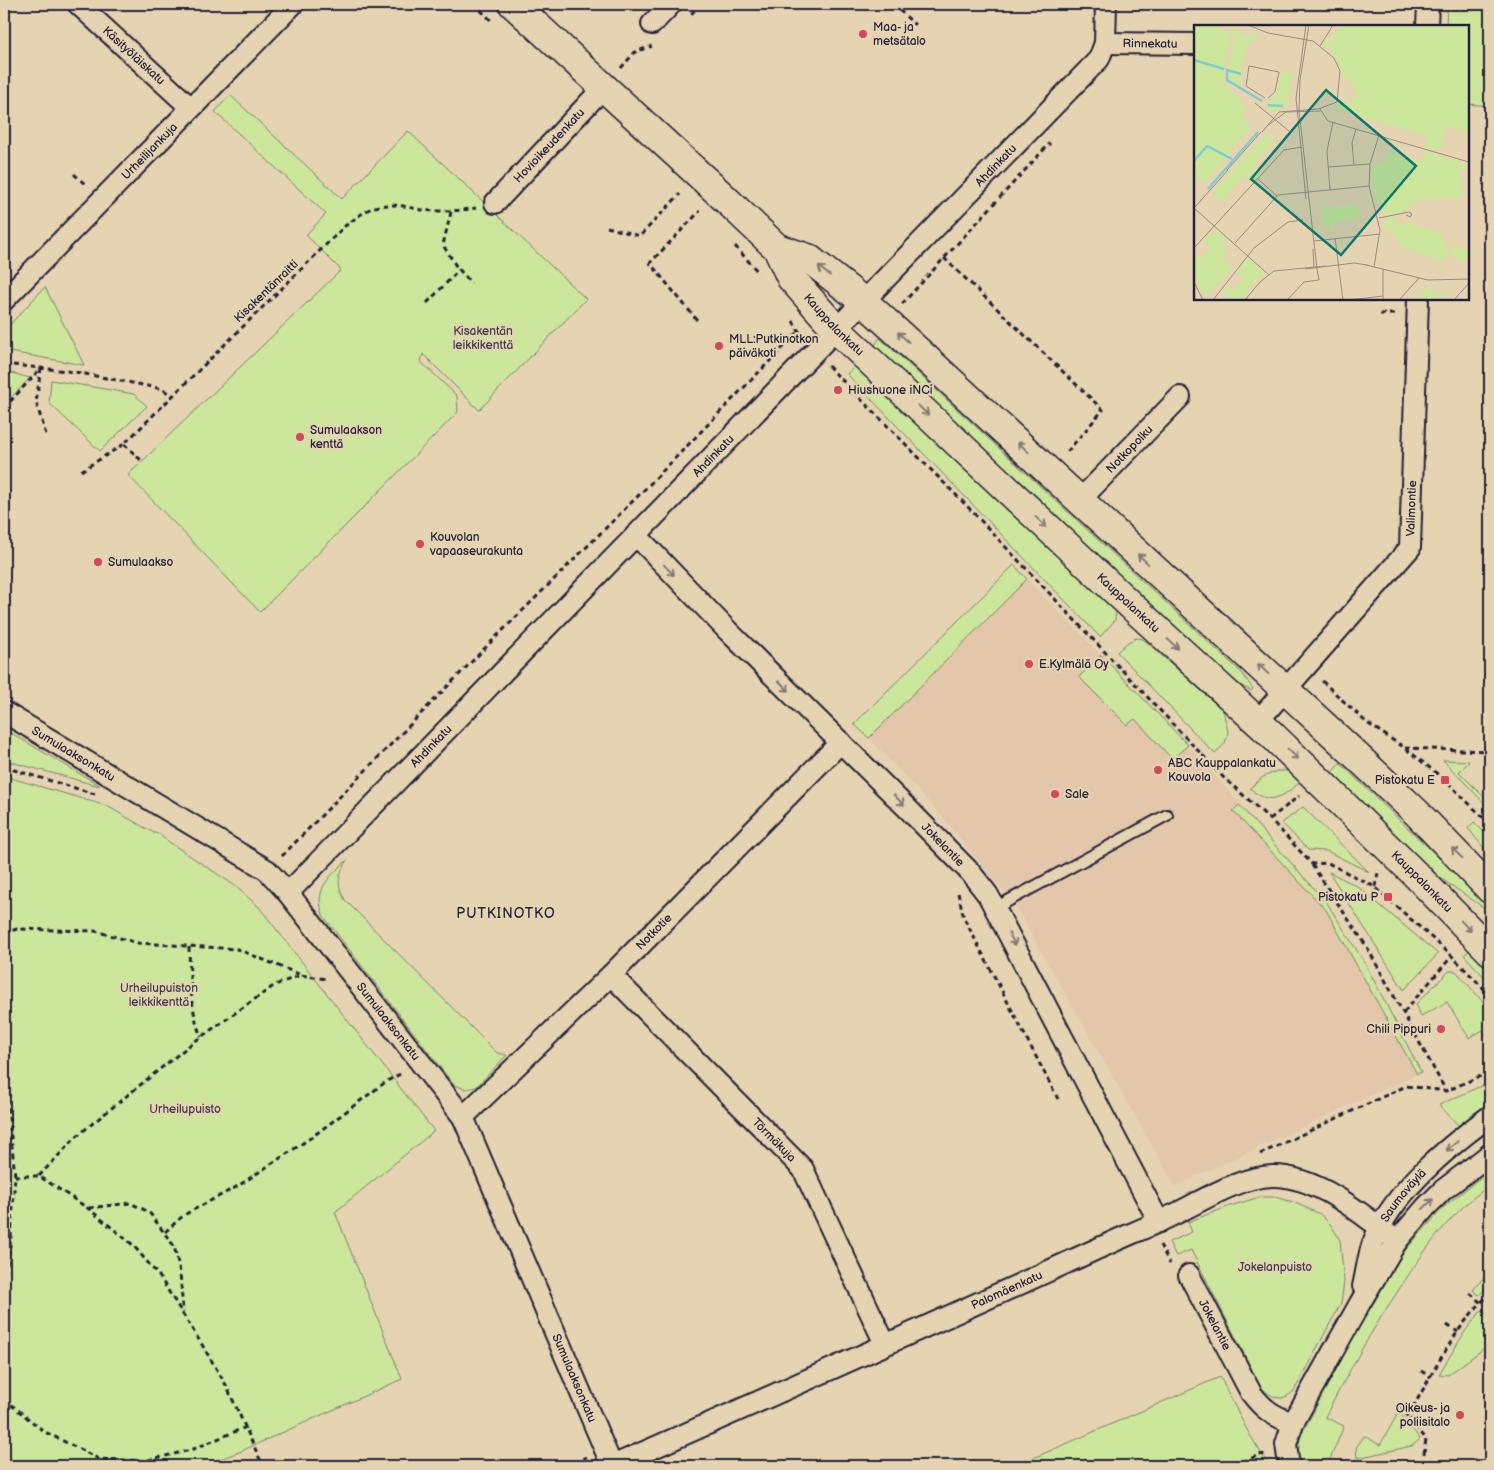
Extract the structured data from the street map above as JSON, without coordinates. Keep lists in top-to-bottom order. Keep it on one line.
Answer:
{"streets":{"main road":["Kauppalankatu"],"street":["Rinnekatu","Käsityöläiskatu","Hovioikeudenkatu","Urheilijankuja","Ahdinkatu","Notkopolku","Valimontie","Sumulaaksonkatu","Jokelantie","Notkotie","Törmäkuja","Saumaväylä","Palomäenkatu"],"path":["Kisakentänraitti"]},"crossings":[["Rinnekatu","Ahdinkatu"],["Käsityöläiskatu","Urheilijankuja"],["Hovioikeudenkatu","Kisakentänraitti"],["Hovioikeudenkatu","Kauppalankatu"],["Ahdinkatu","Kauppalankatu"],["Ahdinkatu","Sumulaaksonkatu"],["Ahdinkatu","Jokelantie"],["Kauppalankatu","Notkopolku"],["Kauppalankatu","Valimontie"],["Sumulaaksonkatu","Notkotie"],["Sumulaaksonkatu","Palomäenkatu"],["Jokelantie","Notkotie"],["Jokelantie","Saumaväylä"],["Jokelantie","Palomäenkatu"],["Notkotie","Törmäkuja"],["Törmäkuja","Palomäenkatu"],["Saumaväylä","Palomäenkatu"]],"one_way":["Jokelantie"],"districts":["PUTKINOTKO"],"parks":["Kisakentän leikkikenttä","Urheilupuiston leikkikenttä","Urheilupuisto","Jokelanpuisto"],"places":{"other":["Maa- ja metsätalo","MLL:Putkinotkon päiväkoti","Hiushuone iNCi","Sumulaakson kenttä","Kouvolan vapaaseurakunta","Sumulaakso","E.Kylmälä Oy","ABC Kauppalankatu Kouvola","Sale","Chili Pippuri","Oikeus- ja poliisitalo"],"transit":["Pistokatu E","Pistokatu P"]}}
